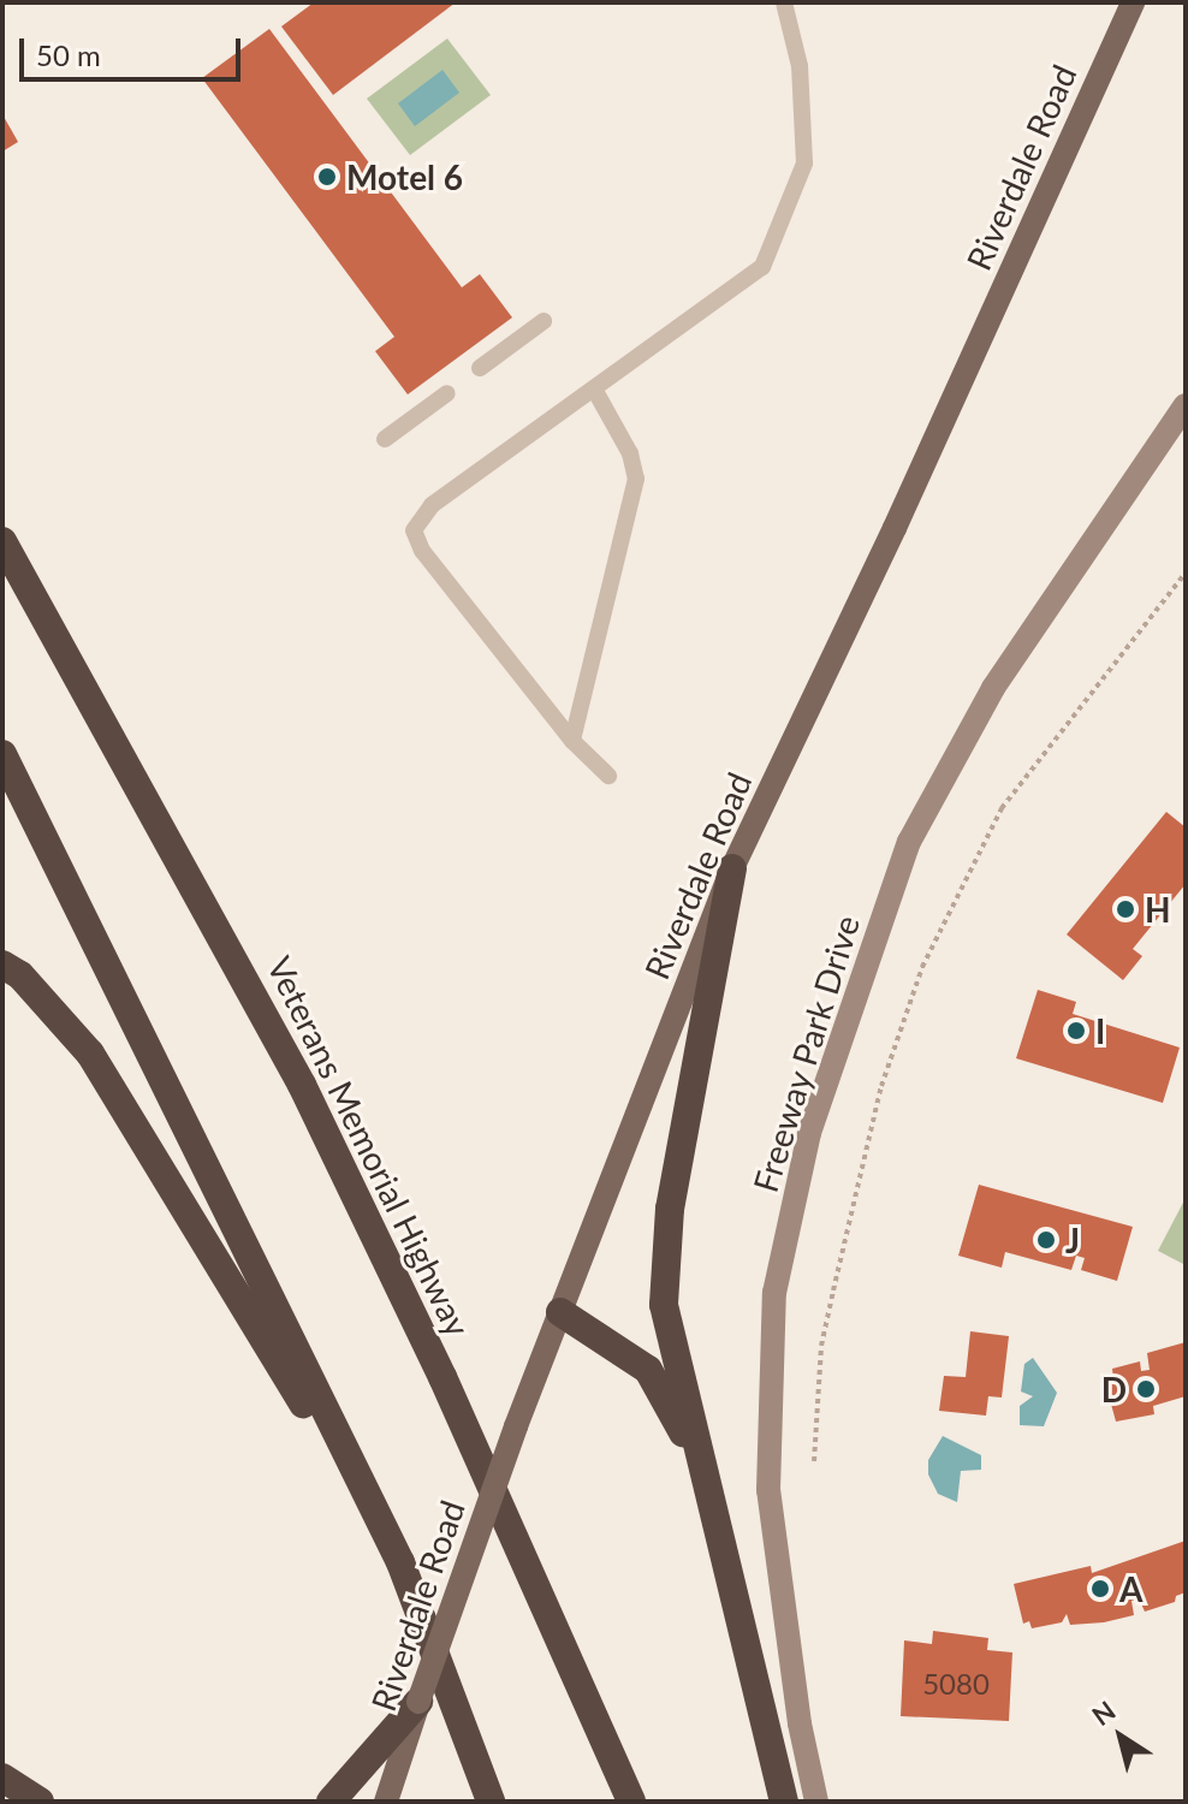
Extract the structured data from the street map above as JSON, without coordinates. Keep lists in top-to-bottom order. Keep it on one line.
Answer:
{"streets":{"highway":["Veterans Memorial Highway"],"main road":["Riverdale Road"],"street":["Freeway Park Drive"]},"places":["Motel 6","H","I","J","D","A"],"house_numbers":["5080"],"scale_bar":"50 m","north":"top left"}
